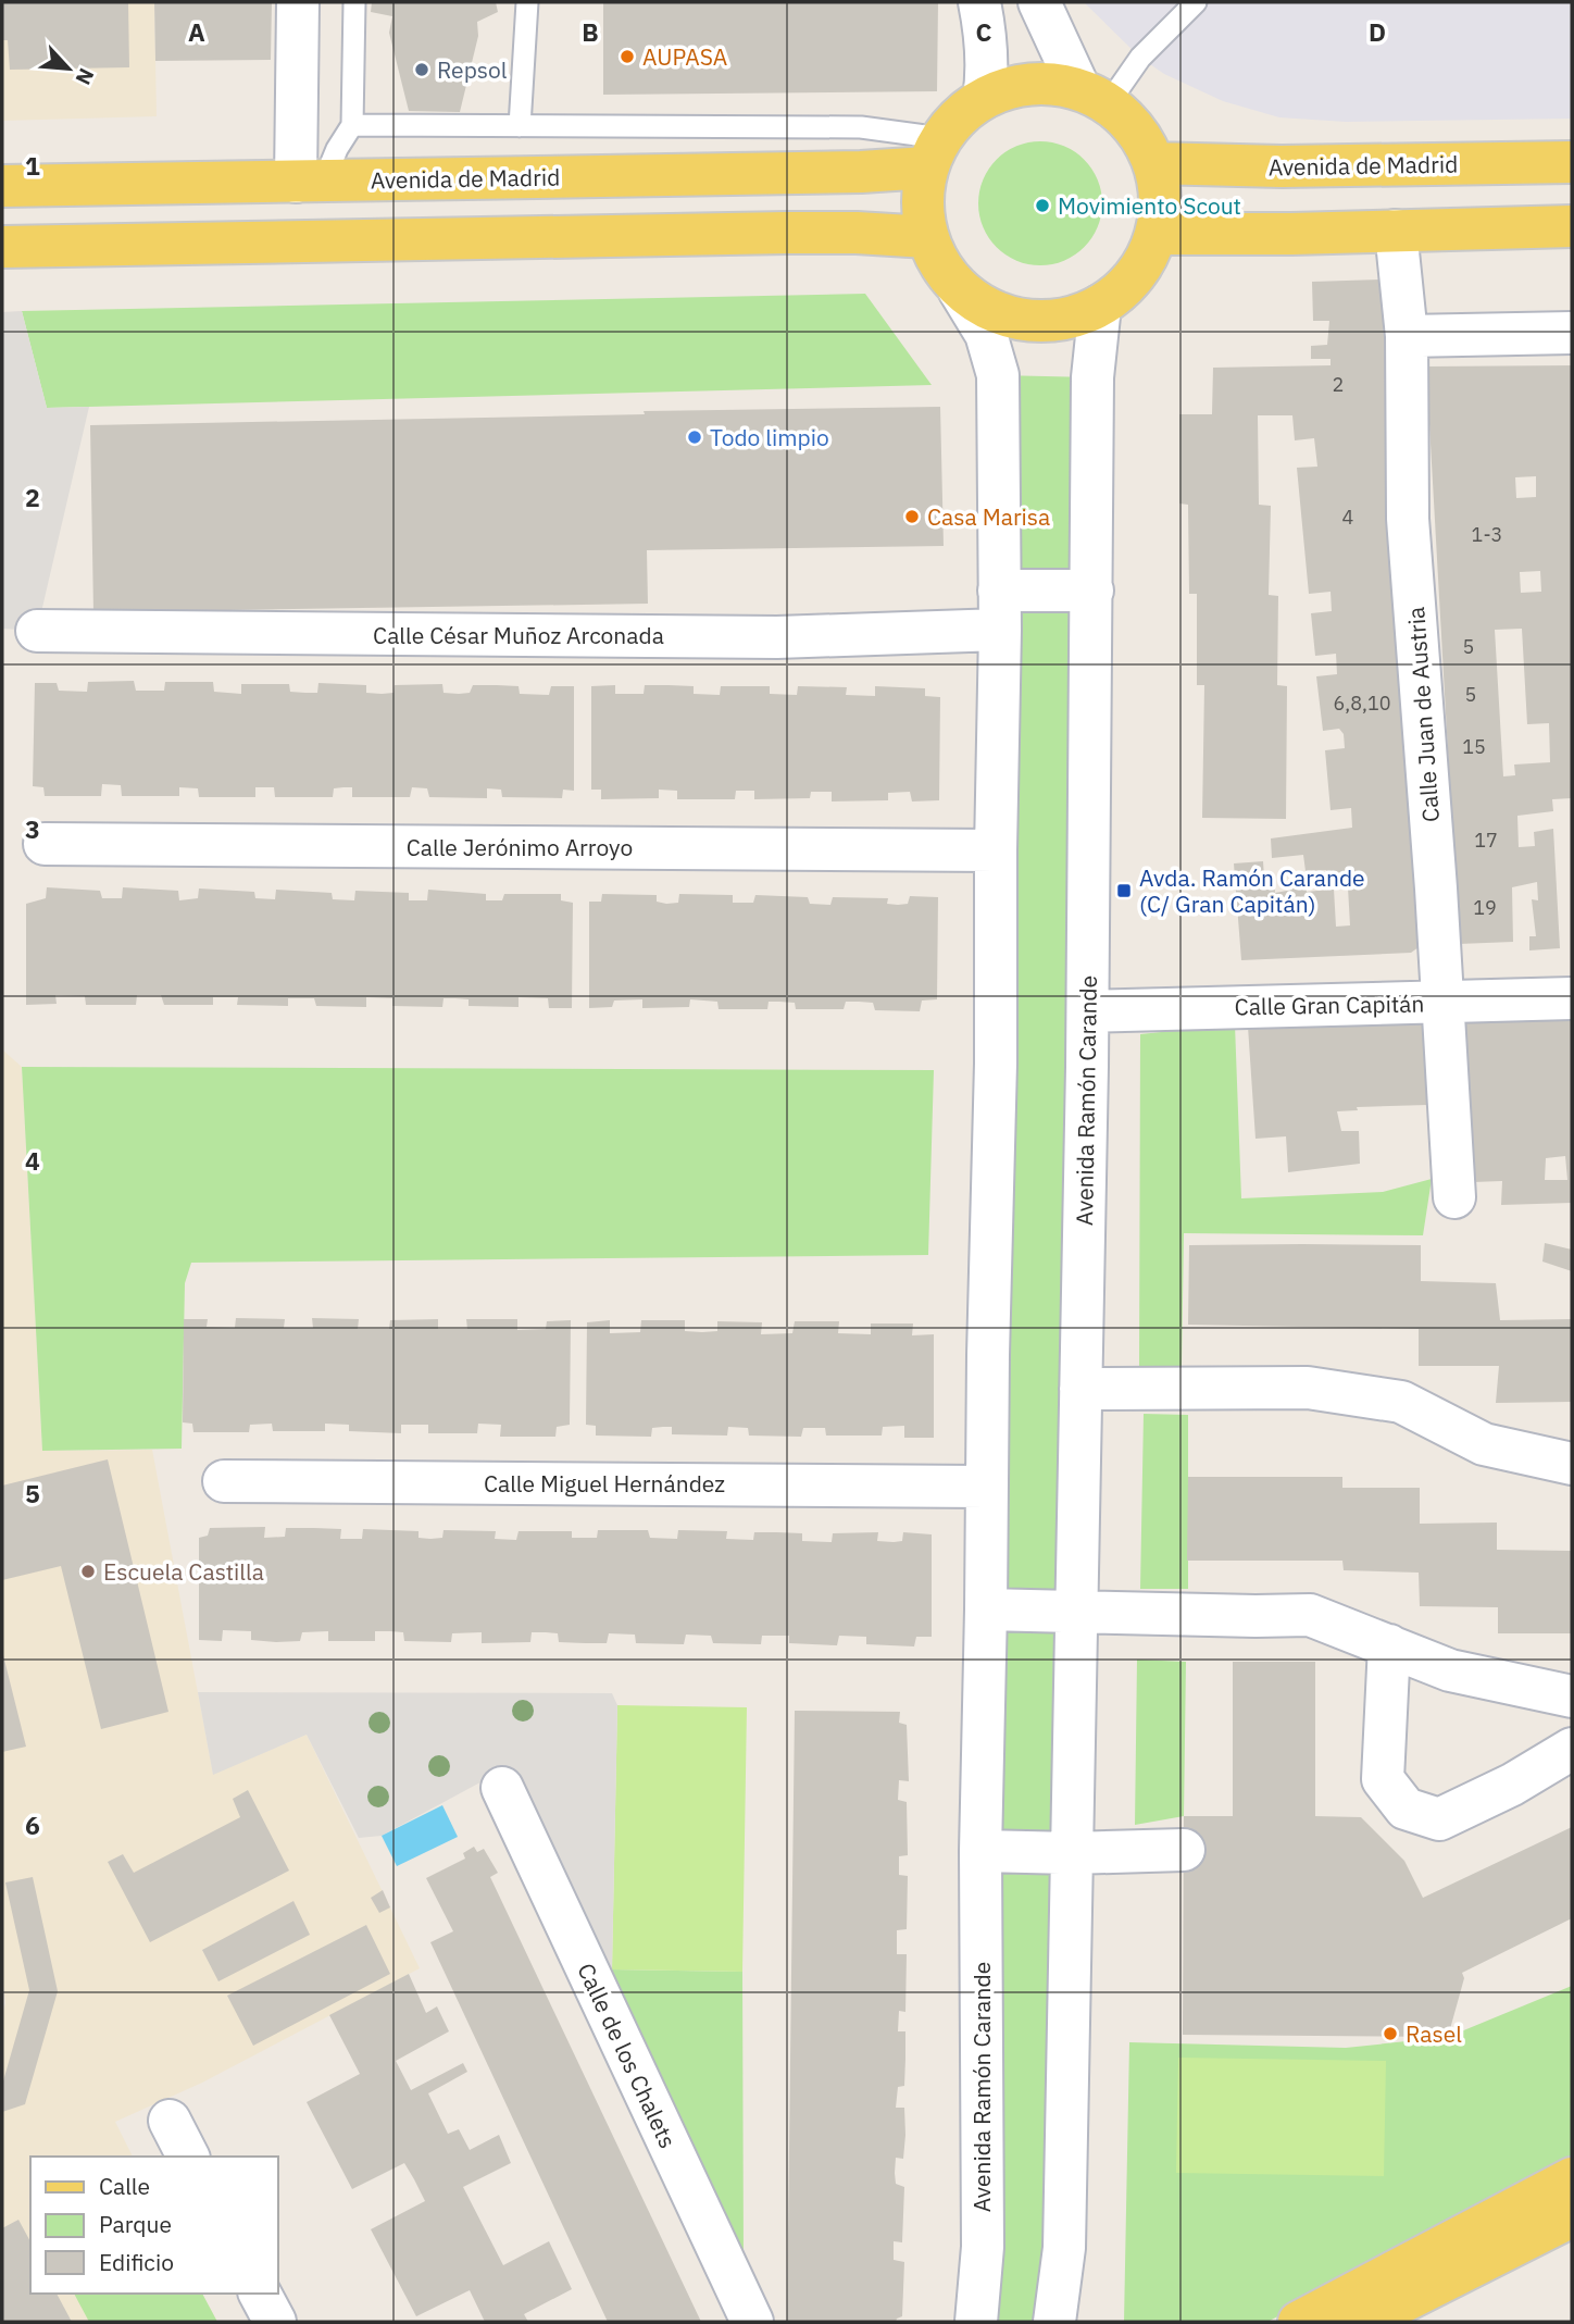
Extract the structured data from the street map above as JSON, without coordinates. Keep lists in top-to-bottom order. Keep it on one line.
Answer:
{"streets":{"main road":["Avenida de Madrid"],"street":["Calle César Muñoz Arconada","Calle Juan de Austria","Calle Jerónimo Arroyo","Calle Gran Capitán","Avenida Ramón Carande","Calle Miguel Hernández","Calle de los Chalets"]},"crossings":[["Avenida de Madrid","Avenida Ramón Carande"],["Calle César Muñoz Arconada","Avenida Ramón Carande"],["Calle Juan de Austria","Calle Gran Capitán"],["Calle Jerónimo Arroyo","Avenida Ramón Carande"],["Calle Gran Capitán","Avenida Ramón Carande"],["Avenida Ramón Carande","Calle Miguel Hernández"]],"places":{"other":["AUPASA","Repsol","Movimiento Scout","Todo limpio","Casa Marisa","Escuela Castilla","Rasel"],"transit":["Avda. Ramón Carande (C/ Gran Capitán)"]},"house_numbers":["2","4","1-3","5","5","6,8,10","15","17","19"],"legend":["Calle","Parque","Edificio"],"north":"bottom right","grid":{"columns":["A","B","C","D"],"rows":["1","2","3","4","5","6"]}}
